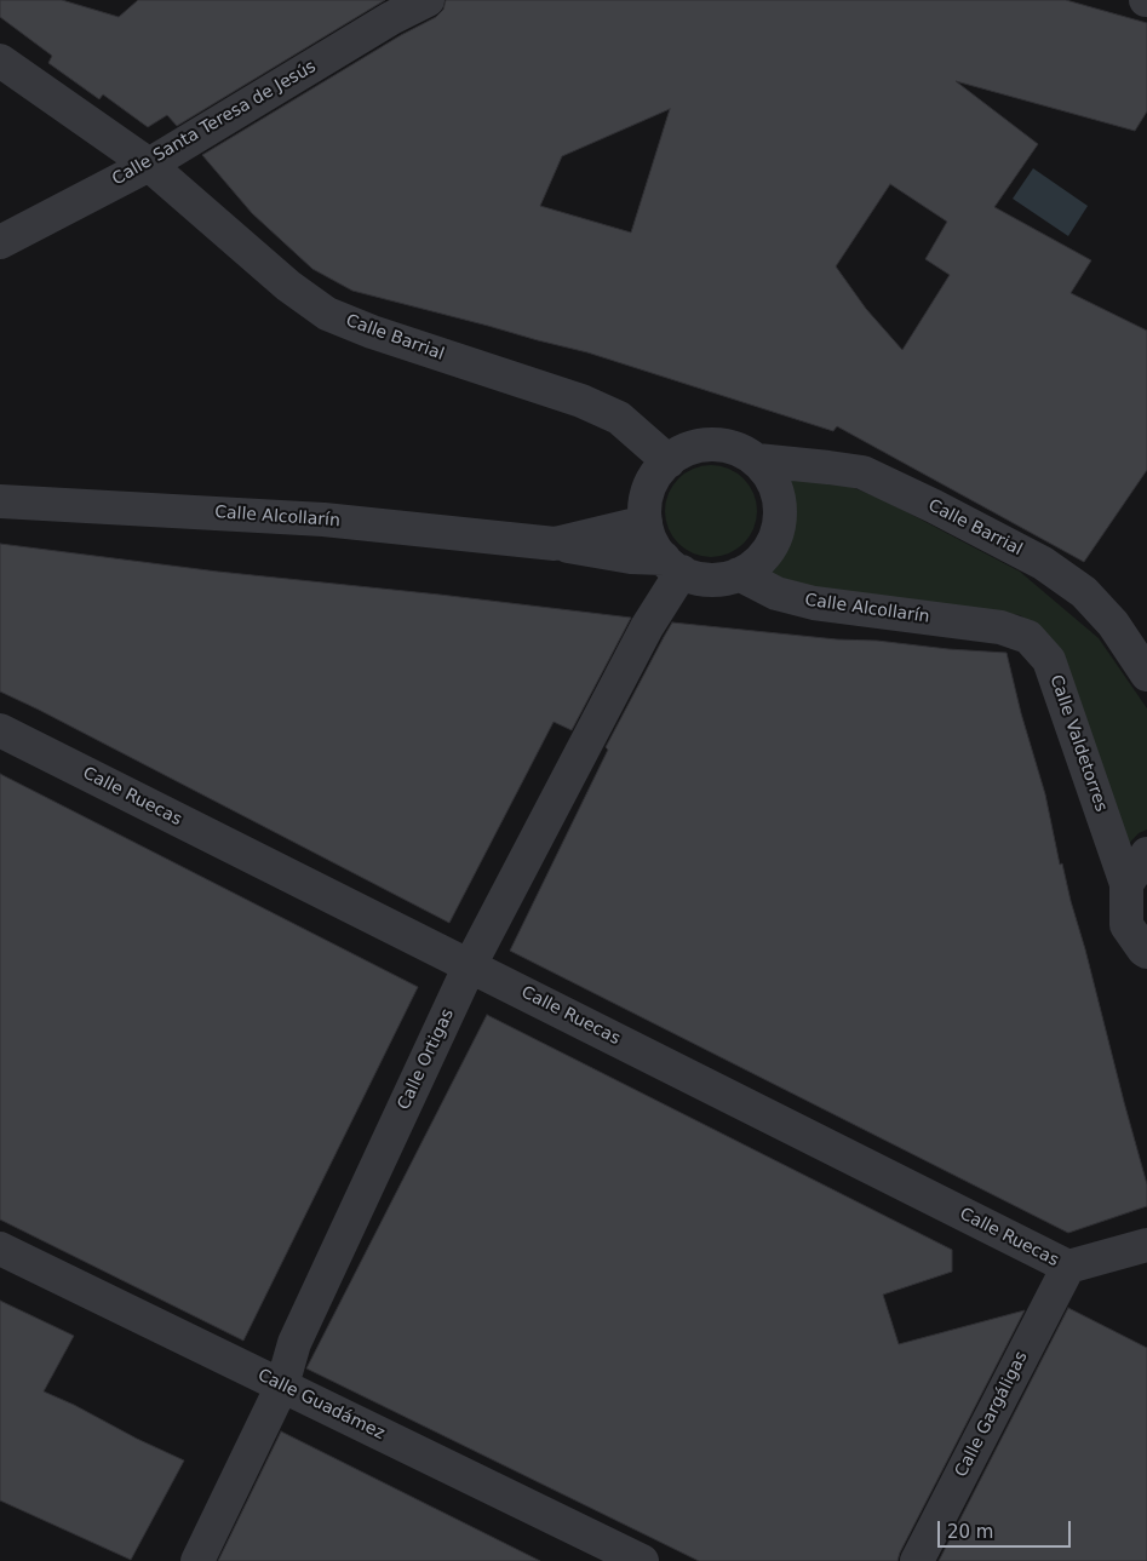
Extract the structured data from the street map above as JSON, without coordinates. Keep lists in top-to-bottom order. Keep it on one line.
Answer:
{"streets":{"street":["Calle Santa Teresa de Jesús","Calle Barrial","Calle Alcollarín","Calle Valdetorres","Calle Ruecas","Calle Ortigas","Calle Guadámez","Calle Gargáligas"]},"crossings":[["Calle Santa Teresa de Jesús","Calle Barrial"],["Calle Barrial","Calle Alcollarín"],["Calle Barrial","Calle Ortigas"],["Calle Alcollarín","Calle Valdetorres"],["Calle Alcollarín","Calle Ortigas"],["Calle Ruecas","Calle Ortigas"],["Calle Ruecas","Calle Gargáligas"],["Calle Ortigas","Calle Guadámez"]],"scale_bar":"20 m"}
